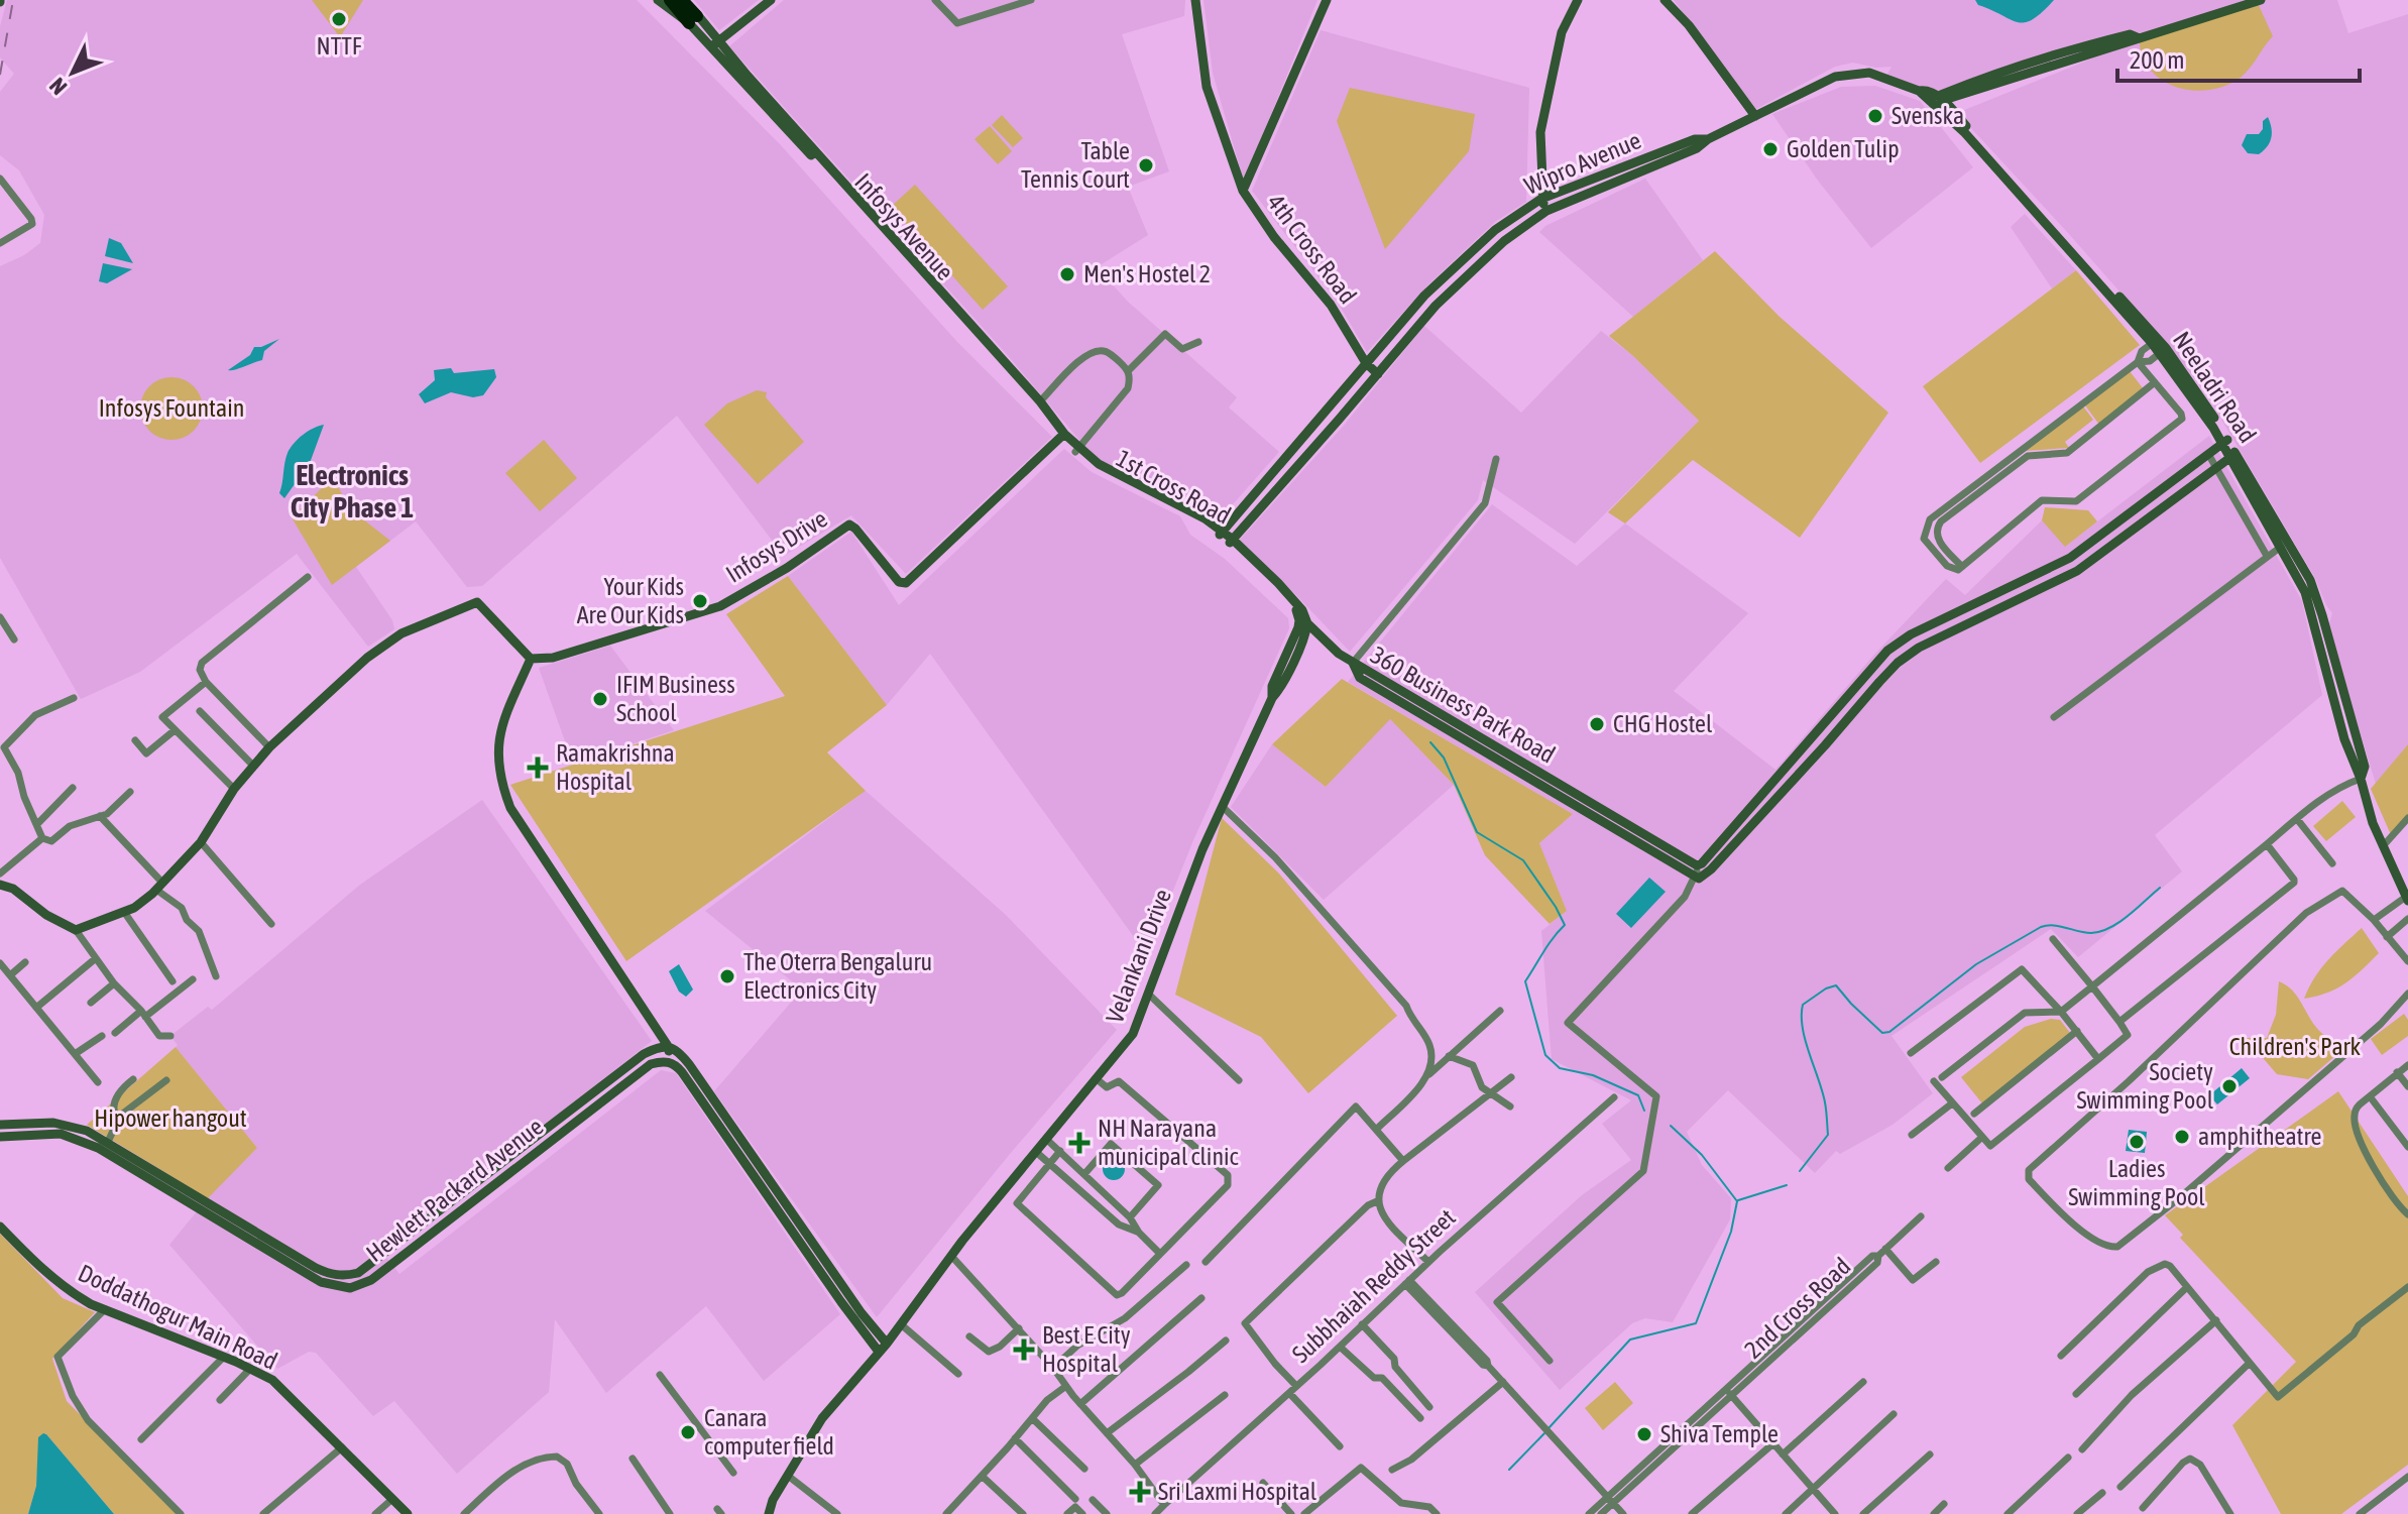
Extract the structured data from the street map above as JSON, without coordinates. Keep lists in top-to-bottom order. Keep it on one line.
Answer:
{"streets":{"street":["Wipro Avenue","Infosys Avenue","4th Cross Road","Neeladri Road","1st Cross Road","Infosys Drive","360 Business Park Road","Velankani Drive","Hewlett Packard Avenue","Subbhaiah Reddy Street","2nd Cross Road","Doddathogur Main Road"]},"crossings":[["Wipro Avenue","4th Cross Road"],["Wipro Avenue","Neeladri Road"],["Wipro Avenue","1st Cross Road"],["Infosys Avenue","1st Cross Road"],["Infosys Avenue","Infosys Drive"],["1st Cross Road","Infosys Drive"]],"districts":["Electronics City Phase 1"],"parks":["Infosys Fountain","Children's Park","Hipower hangout"],"places":{"other":["NTTF","Svenska","Golden Tulip","Table Tennis Court","Men's Hostel 2","Your Kids Are Our Kids","IFIM Business School","CHG Hostel","The Oterra Bengaluru Electronics City","Society Swimming Pool","amphitheatre","Ladies Swimming Pool","Canara computer field","Shiva Temple"],"health":["Ramakrishna Hospital","NH Narayana municipal clinic","Best E City Hospital","Sri Laxmi Hospital"]},"scale_bar":"200 m","north":"bottom left"}
